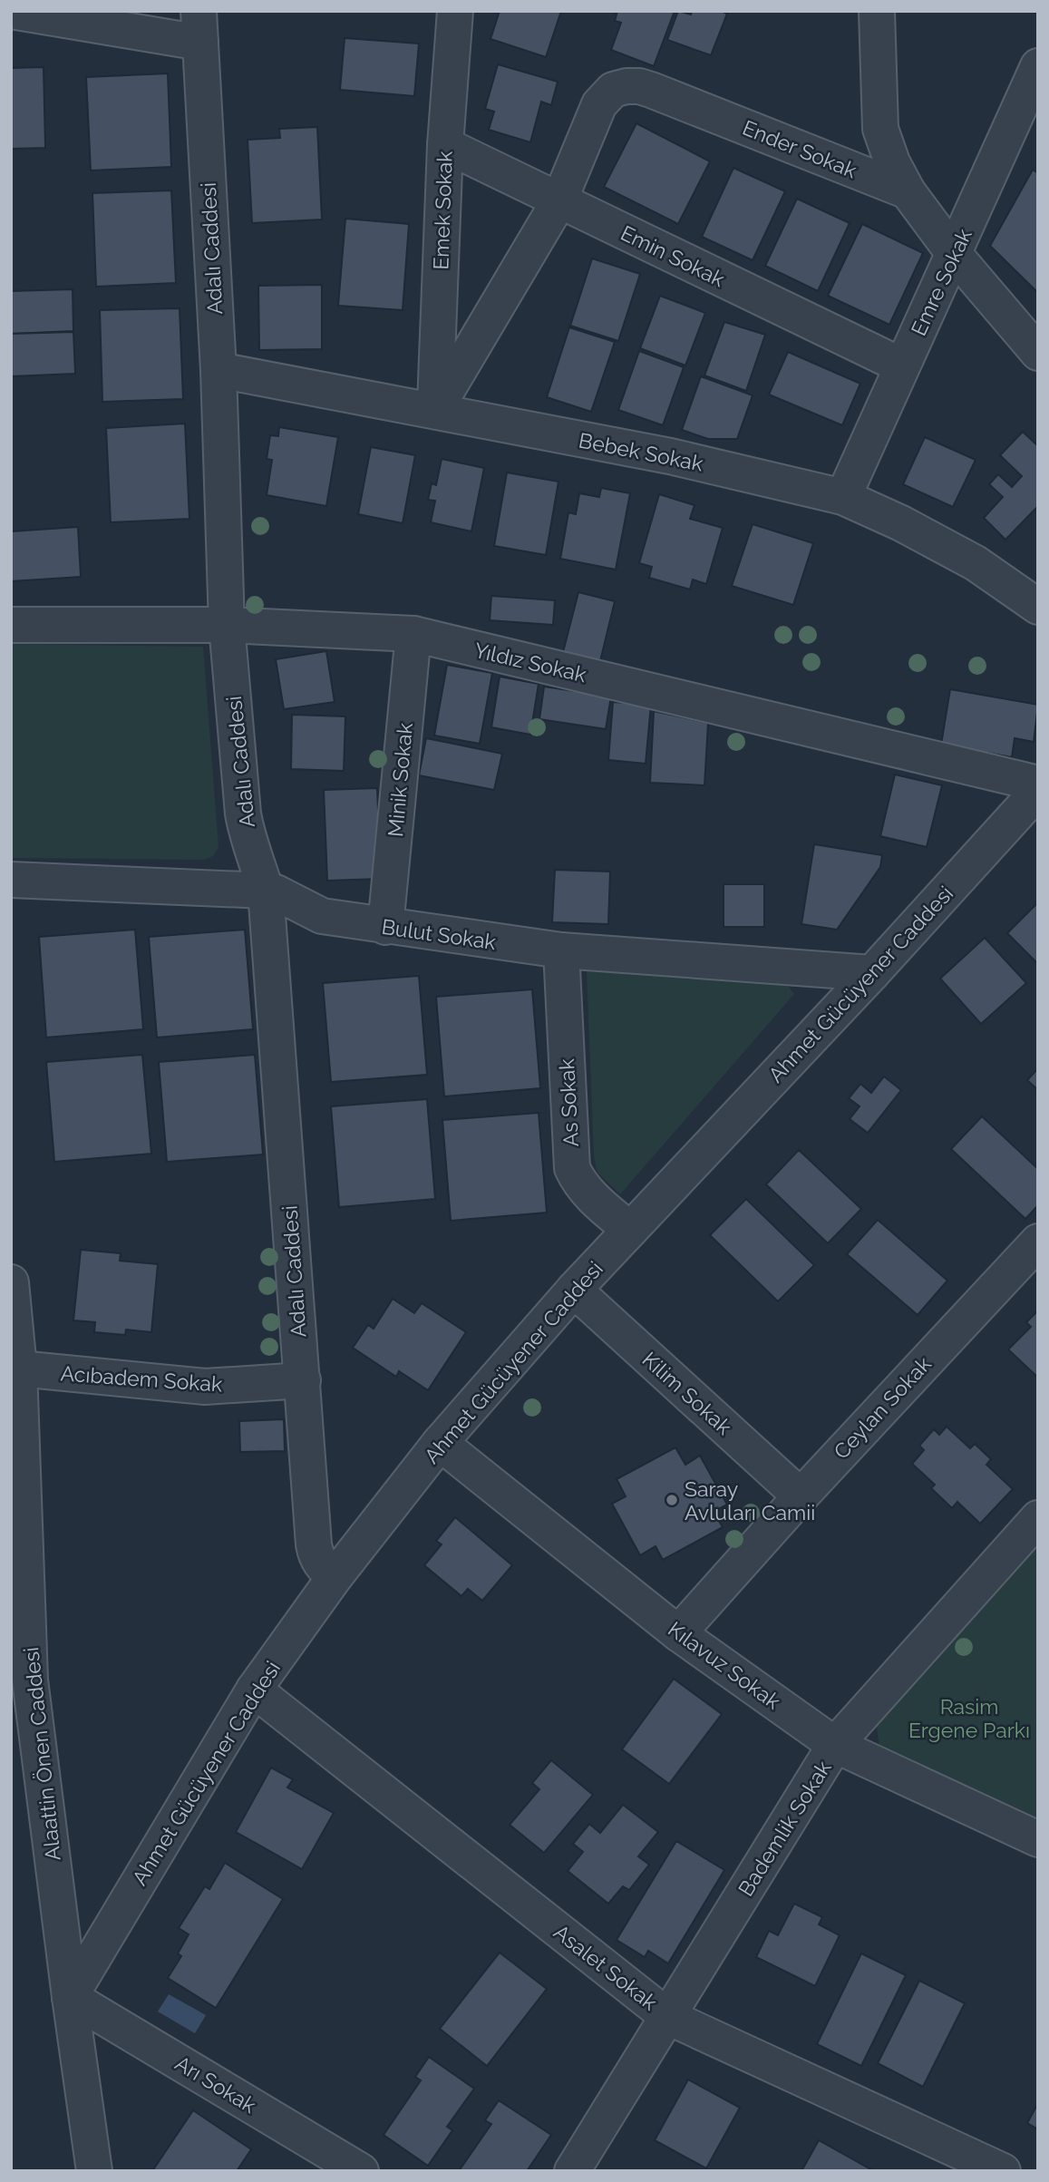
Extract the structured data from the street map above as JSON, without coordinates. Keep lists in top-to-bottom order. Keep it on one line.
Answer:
{"streets":{"street":["Ender Sokak","Emek Sokak","Adalı Caddesi","Emin Sokak","Emre Sokak","Bebek Sokak","Yıldız Sokak","Minik Sokak","Bulut Sokak","Ahmet Gücüyener Caddesi","As Sokak","Acıbadem Sokak","Kilim Sokak","Ceylan Sokak","Kılavuz Sokak","Alaattin Önen Caddesi","Bademlik Sokak","Asalet Sokak","Arı Sokak"]},"crossings":[["Ender Sokak","Emek Sokak"],["Ender Sokak","Emin Sokak"],["Ender Sokak","Bebek Sokak"],["Emek Sokak","Emin Sokak"],["Emek Sokak","Bebek Sokak"],["Adalı Caddesi","Bebek Sokak"],["Adalı Caddesi","Yıldız Sokak"],["Adalı Caddesi","Bulut Sokak"],["Adalı Caddesi","Ahmet Gücüyener Caddesi"],["Adalı Caddesi","Acıbadem Sokak"],["Emin Sokak","Emre Sokak"],["Emre Sokak","Bebek Sokak"],["Yıldız Sokak","Minik Sokak"],["Minik Sokak","Bulut Sokak"],["Bulut Sokak","Ahmet Gücüyener Caddesi"],["Bulut Sokak","As Sokak"],["Ahmet Gücüyener Caddesi","As Sokak"],["Ahmet Gücüyener Caddesi","Kilim Sokak"],["Ahmet Gücüyener Caddesi","Kılavuz Sokak"],["Ahmet Gücüyener Caddesi","Alaattin Önen Caddesi"],["Ahmet Gücüyener Caddesi","Asalet Sokak"],["Ahmet Gücüyener Caddesi","Arı Sokak"],["Acıbadem Sokak","Alaattin Önen Caddesi"],["Kilim Sokak","Ceylan Sokak"],["Ceylan Sokak","Kılavuz Sokak"],["Kılavuz Sokak","Bademlik Sokak"],["Alaattin Önen Caddesi","Arı Sokak"],["Bademlik Sokak","Asalet Sokak"]],"parks":["Rasim Ergene Parkı"],"places":["Saray Avluları Camii"]}
